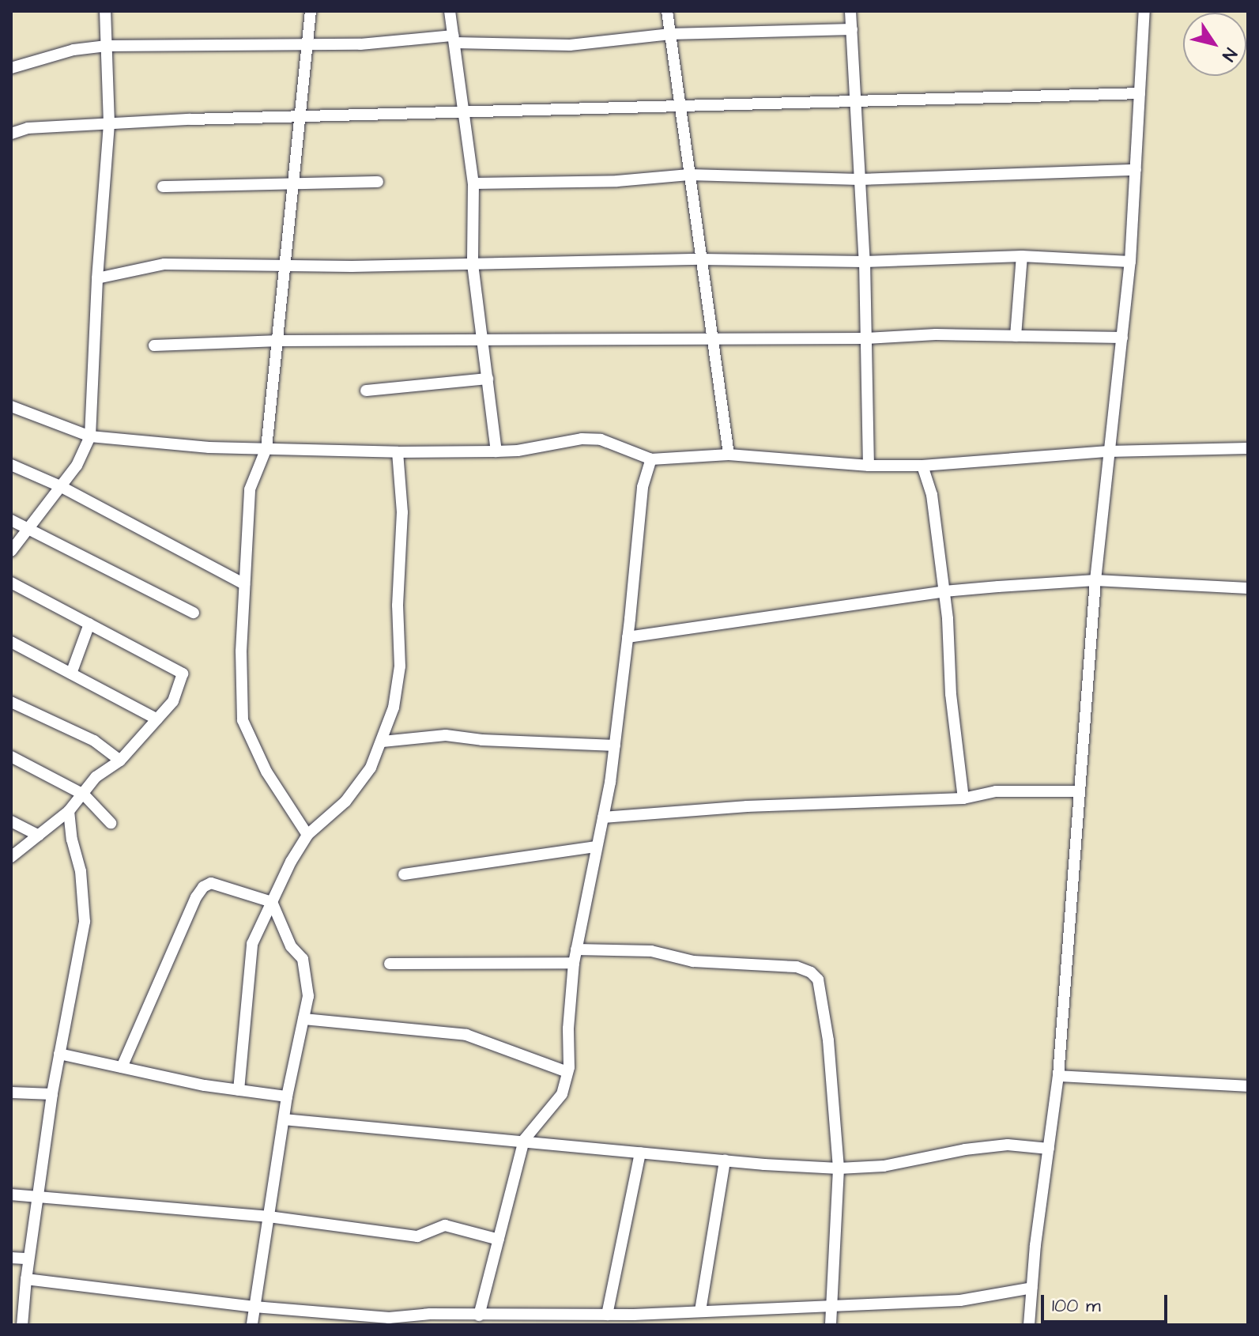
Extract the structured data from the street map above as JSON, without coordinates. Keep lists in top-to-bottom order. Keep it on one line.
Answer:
{"scale_bar":"100 m","north":"bottom right"}
